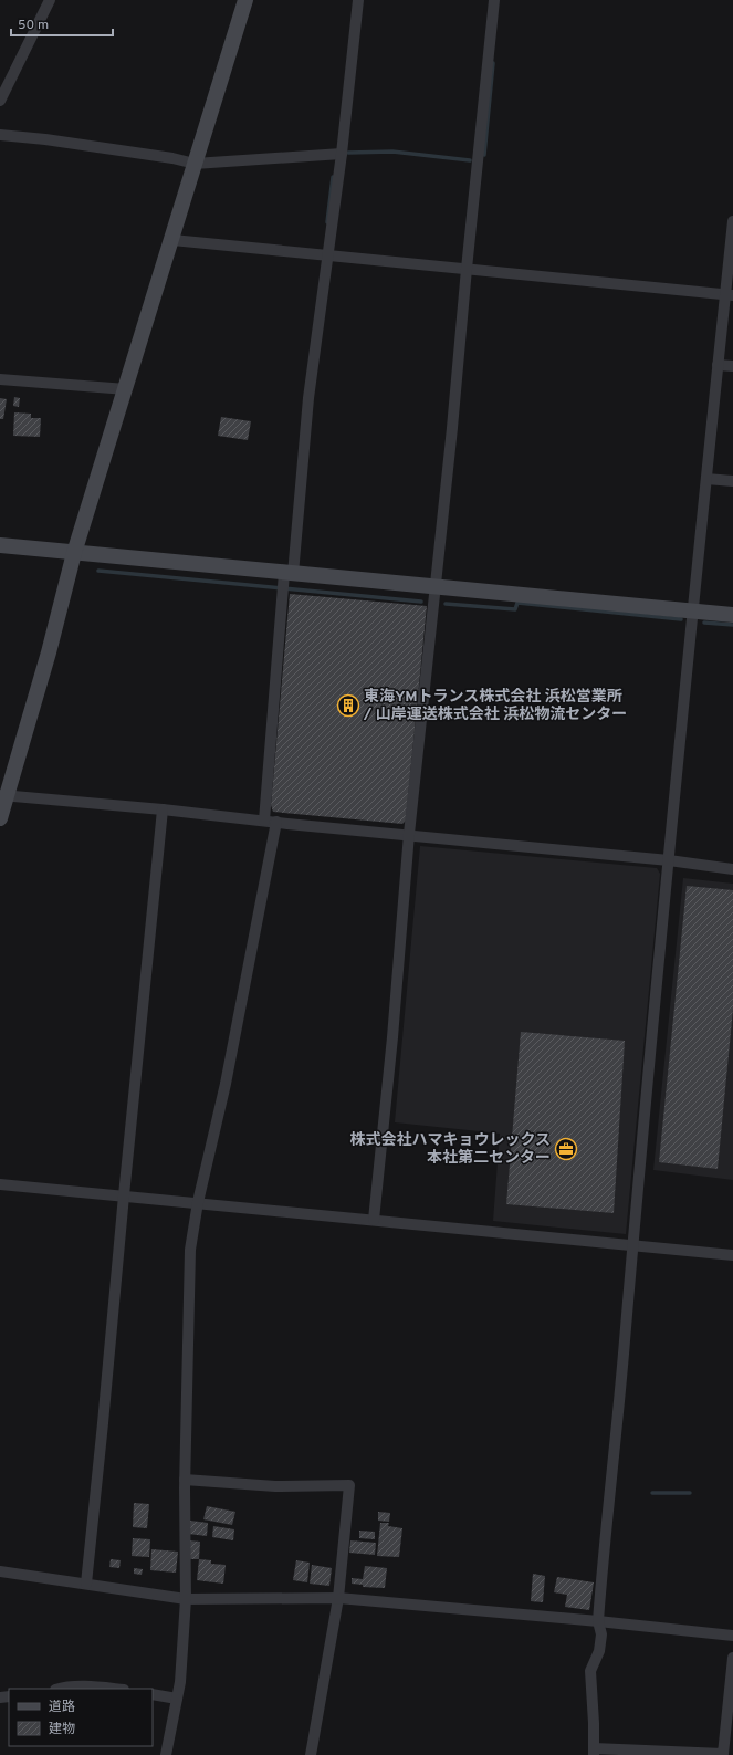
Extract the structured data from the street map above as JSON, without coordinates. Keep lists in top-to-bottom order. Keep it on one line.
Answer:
{"places":{"building":["東海YMトランス株式会社 浜松営業所 / 山岸運送株式会社 浜松物流センター"],"office":["株式会社ハマキョウレックス 本社第二センター"]},"legend":["道路","建物"],"scale_bar":"50 m"}
